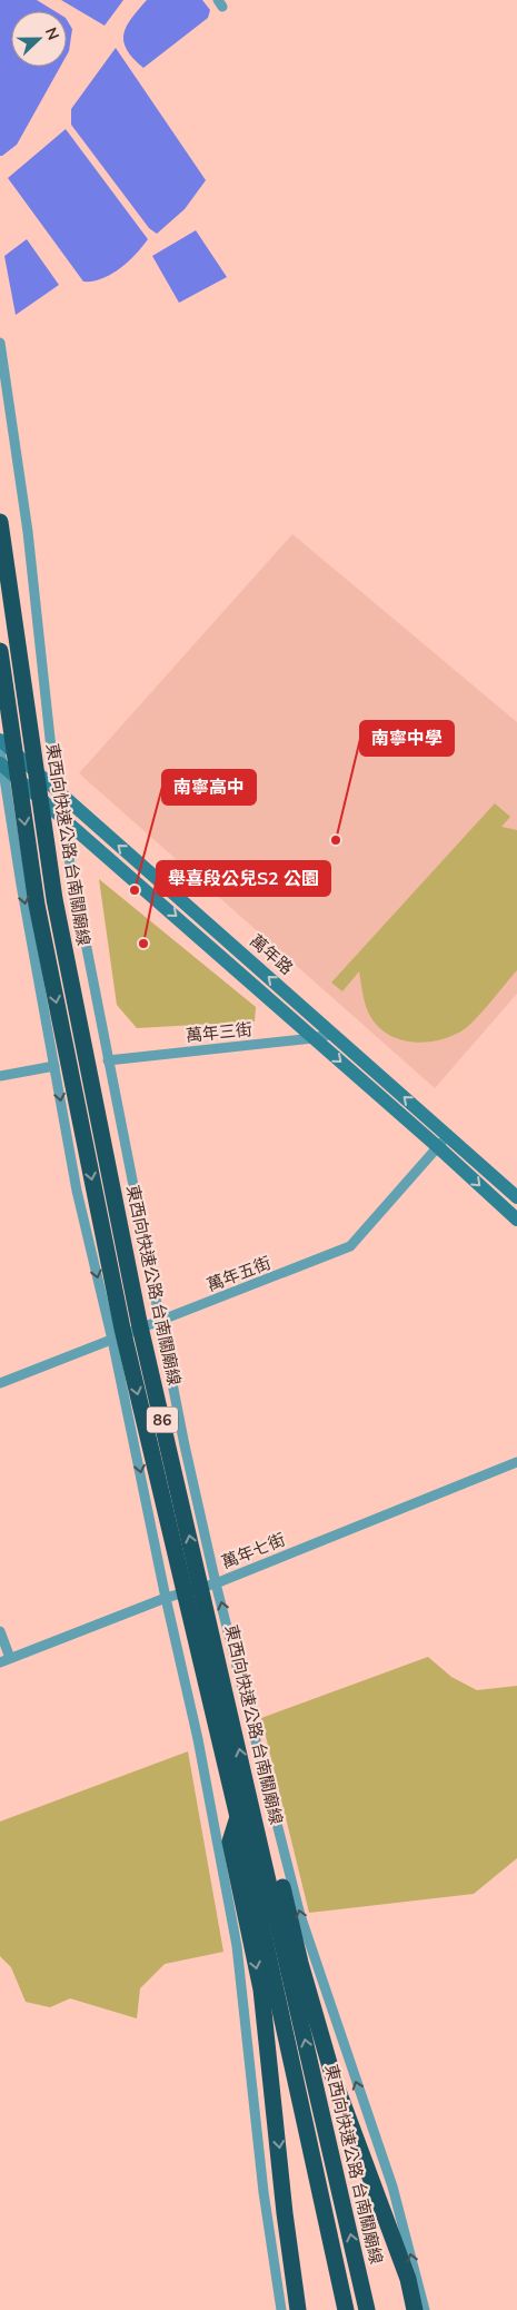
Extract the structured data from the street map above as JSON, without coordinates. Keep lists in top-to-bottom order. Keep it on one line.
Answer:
{"streets":{"highway":["東西向快速公路 台南關廟線","86"],"street":["萬年路","萬年三街","萬年五街","萬年七街"]},"crossings":[["萬年路","萬年三街"],["萬年路","萬年五街"]],"places":["南寧中學","南寧高中","舉喜段公兒S2 公園"],"north":"right"}
